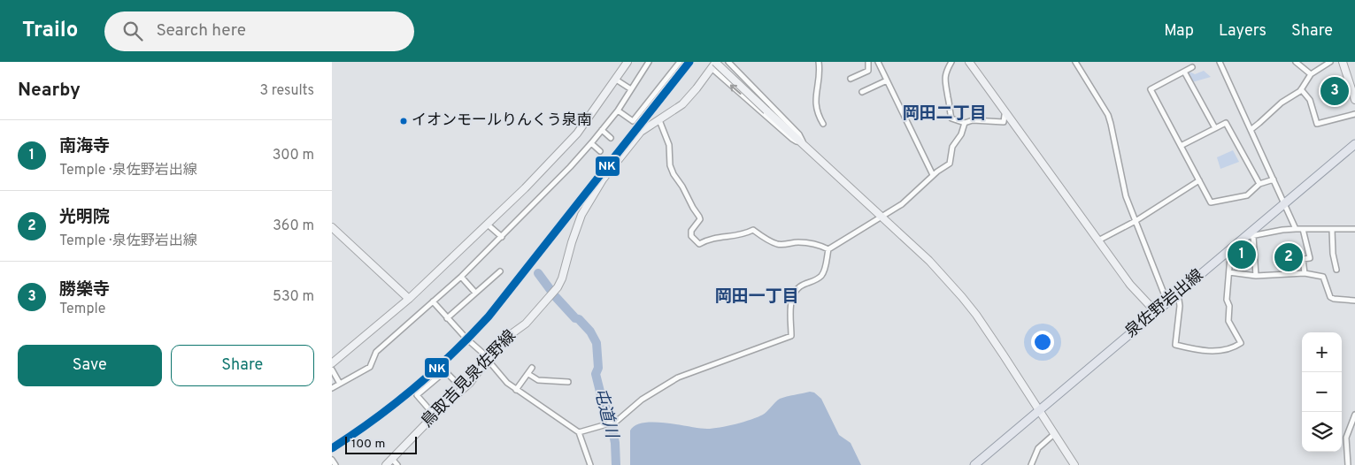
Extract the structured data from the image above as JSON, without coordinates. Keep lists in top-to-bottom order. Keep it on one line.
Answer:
{"streets":{"main road":["泉佐野岩出線"],"street":["鳥取吉見泉佐野線"]},"districts":["岡田二丁目","岡田一丁目"],"water":["屯道川"],"places":["イオンモールりんくう泉南"],"lines":["transit line NK"],"scale_bar":"100 m","page":{"header":"Trailo","search":"Search here","nav":["Map","Layers","Share"],"heading":["Nearby","3 results"],"pins":["3","1","2"],"list":[{"mark":"1","name":"南海寺","note":"Temple · 泉佐野岩出線","value":"300 m"},{"mark":"2","name":"光明院","note":"Temple · 泉佐野岩出線","value":"360 m"},{"mark":"3","name":"勝樂寺","note":"Temple","value":"530 m"}],"buttons":["Save","Share"],"map_buttons":["+","−"],"scale":"100 m"}}
